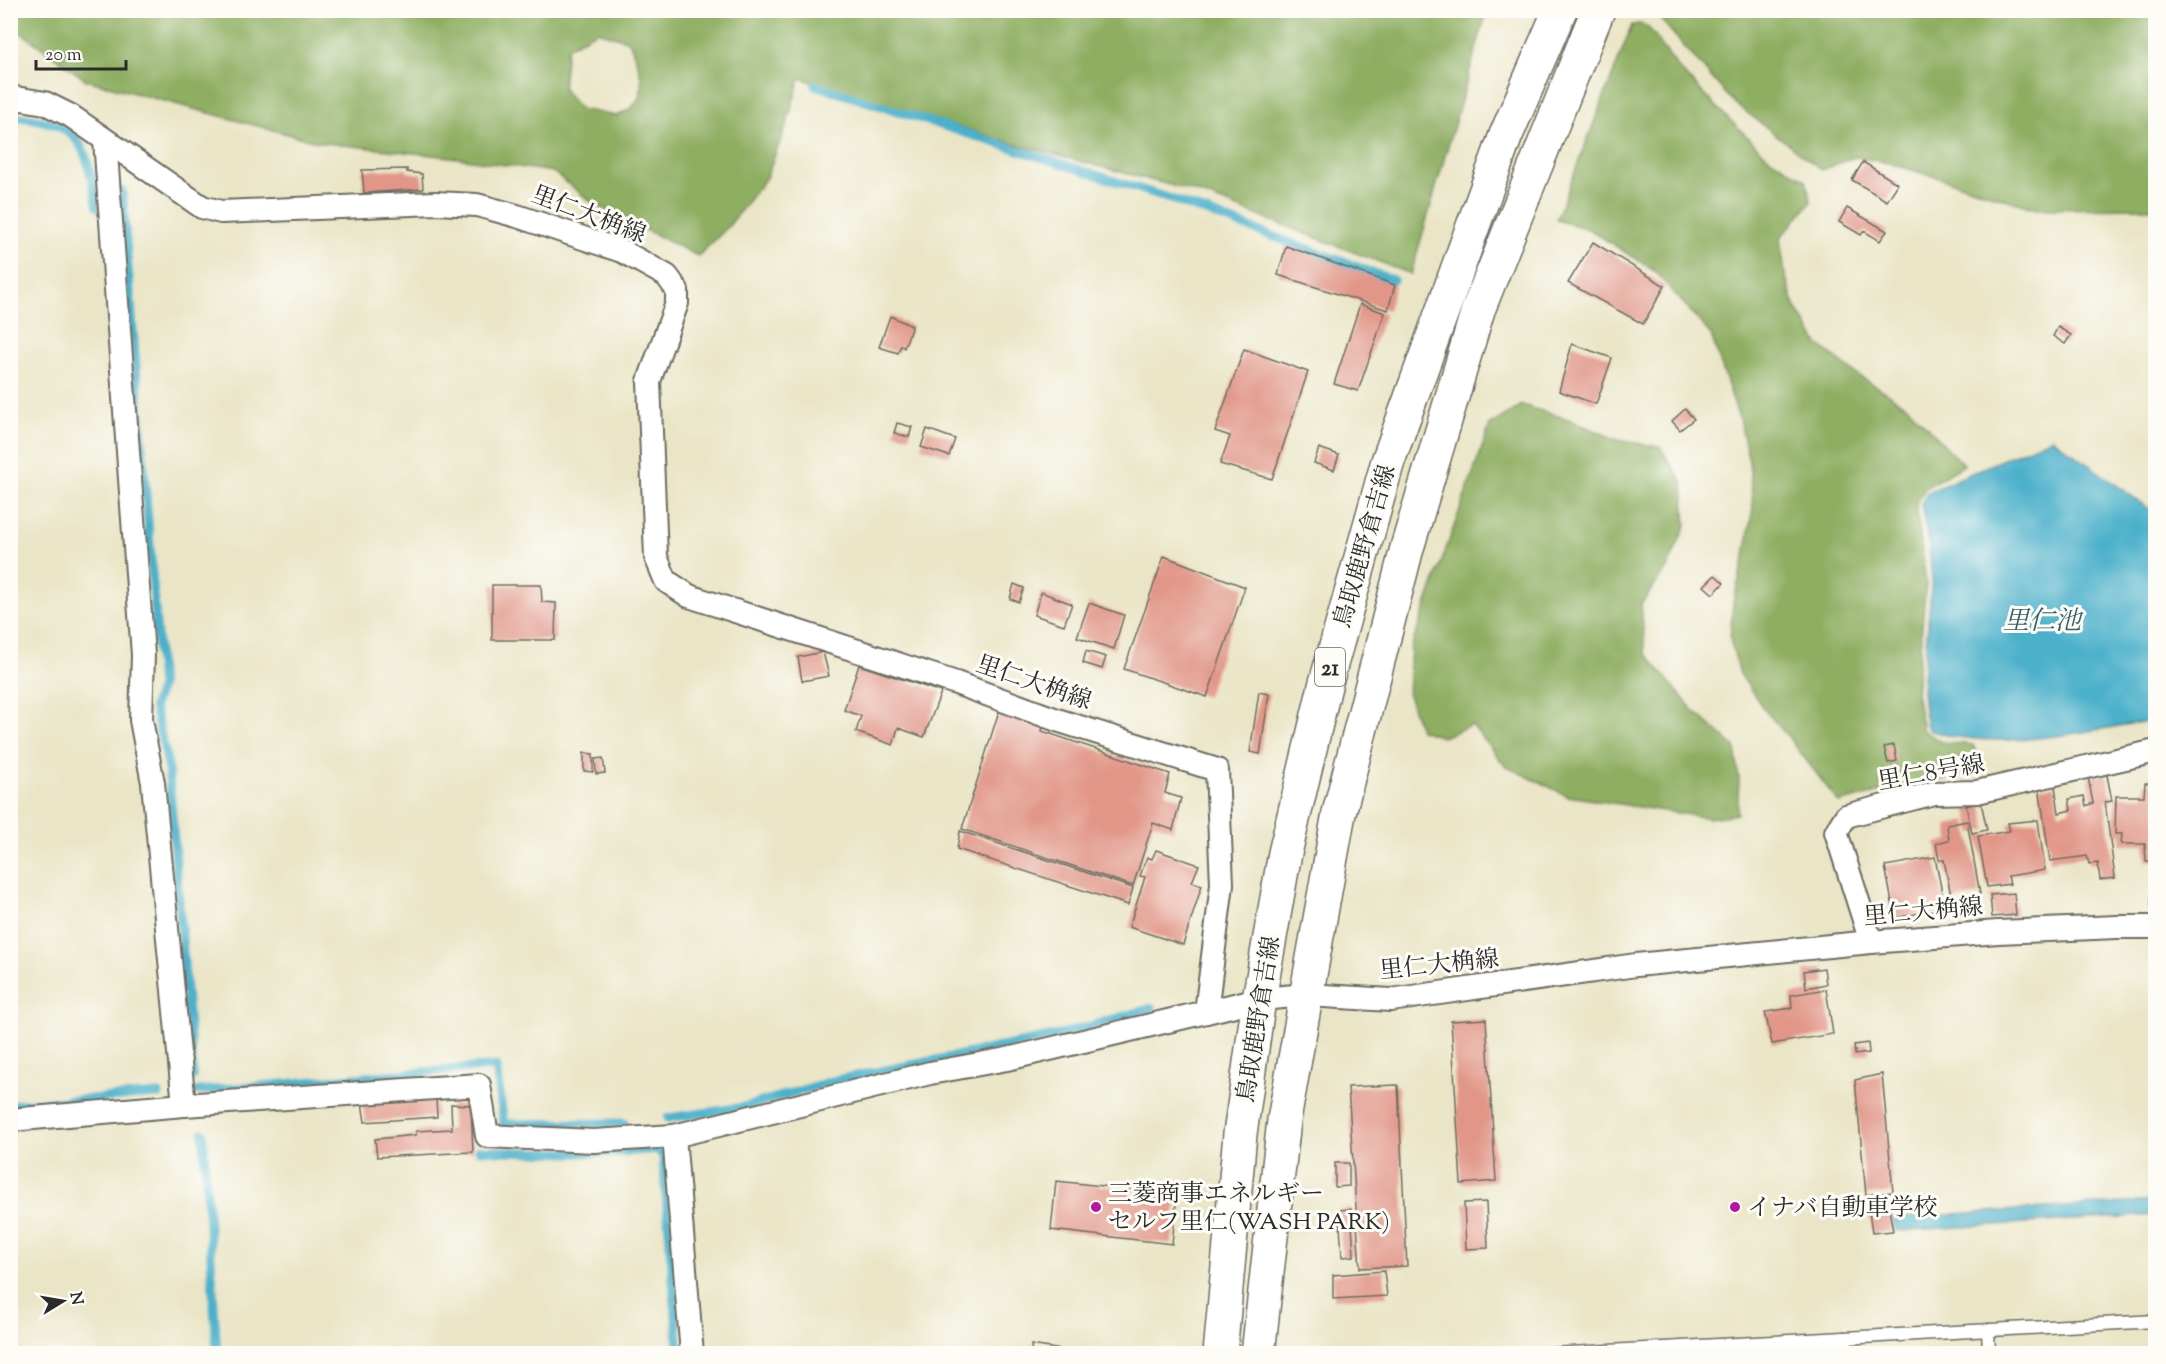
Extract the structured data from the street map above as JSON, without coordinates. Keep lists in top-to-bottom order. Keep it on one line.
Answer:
{"streets":{"main road":["鳥取鹿野倉吉線","21"],"street":["里仁大桷線","里仁8号線"]},"crossings":[["里仁大桷線","鳥取鹿野倉吉線"],["里仁大桷線","里仁8号線"]],"water":["里仁池"],"places":["三菱商事エネルギー セルフ里仁(WASH PARK)","イナバ自動車学校"],"scale_bar":"20 m","north":"right"}
